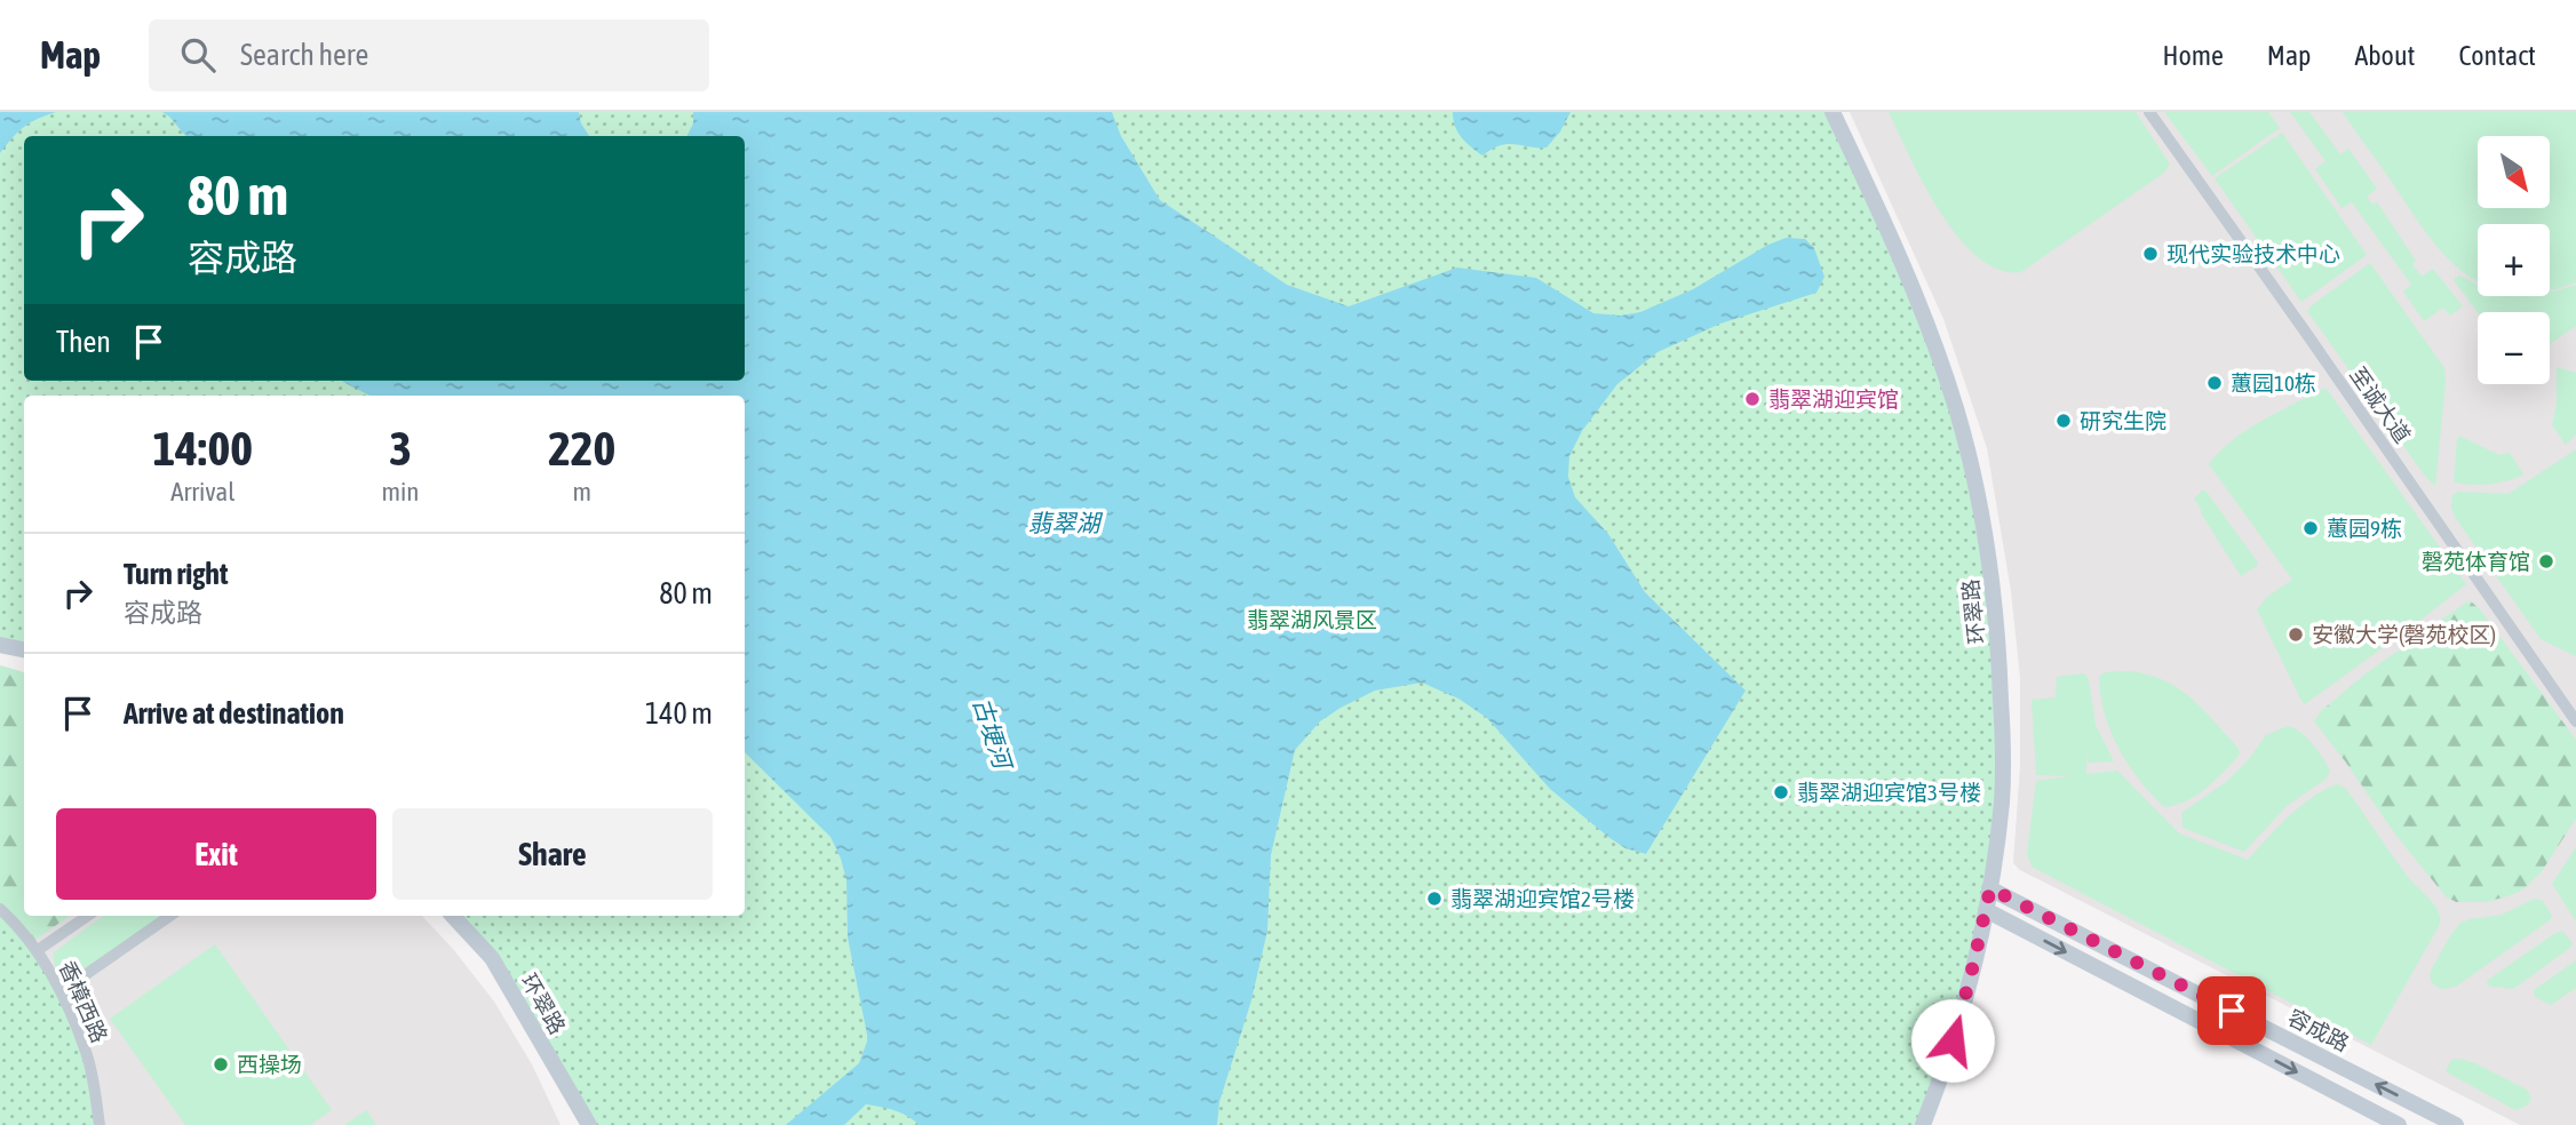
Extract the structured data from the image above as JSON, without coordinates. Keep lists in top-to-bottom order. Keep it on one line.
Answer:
{"streets":{"street":["至诚大道","环翠路","香樟西路","容成路"]},"crossings":[["环翠路","容成路"]],"water":["翡翠湖","古埂河"],"parks":["翡翠湖风景区"],"places":["现代实验技术中心","蕙园10栋","翡翠湖迎宾馆","研究生院","蕙园9栋","磬苑体育馆","安徽大学(磬苑校区)","翡翠湖迎宾馆3号楼","翡翠湖迎宾馆2号楼","西操场"],"north":"bottom right","page":{"header":"Map","search":"Search here","nav":["Home","Map","About","Contact"],"map_buttons":["+","−"],"turn":["80 m","容成路"],"then":"Then","eta":["14:00","Arrival","3","min","220","m"],"list":[{"name":"Turn right","note":"容成路","value":"80 m"},{"name":"Arrive at destination","value":"140 m"}],"buttons":["Exit","Share"]}}
